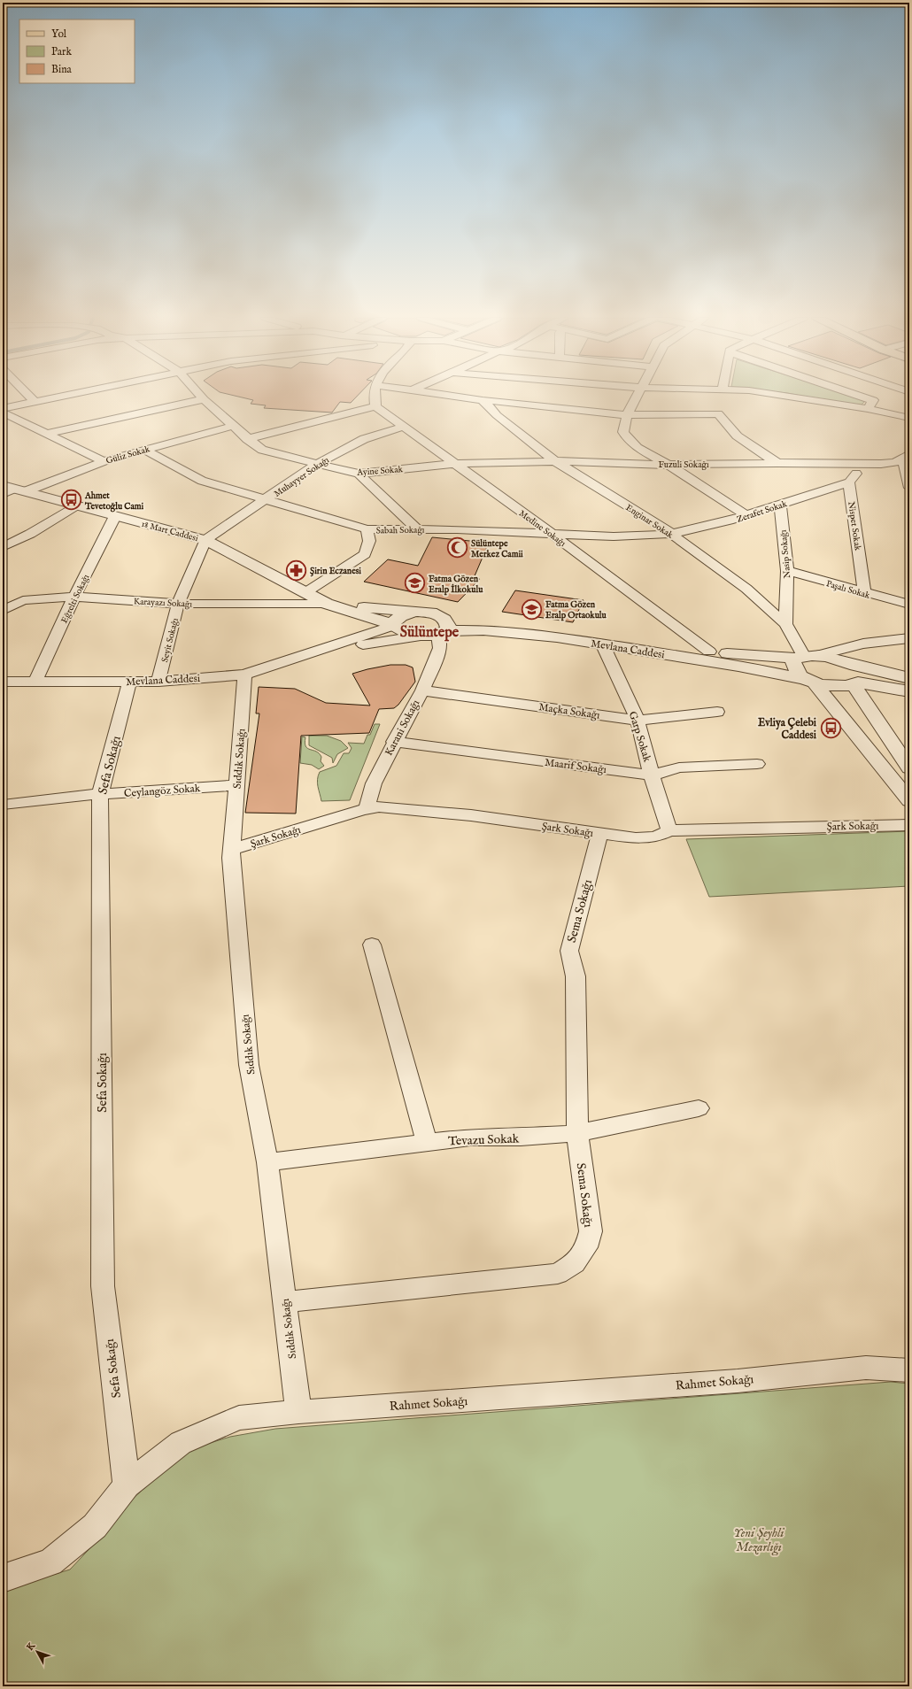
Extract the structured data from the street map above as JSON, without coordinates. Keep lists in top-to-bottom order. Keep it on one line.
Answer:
{"streets":{"street":["Güliz Sokak","Fuzuli Sokağı","Ayine Sokak","Muhayyer Sokağı","Zerafet Sokak","Enginar Sokak","Nispet Sokak","Medine Sokağı","Sabah Sokağı","18 Mart Caddesi","Nasip Sokağı","Paşalı Sokak","Eğrelti Sokağı","Karayazı Sokağı","Seyit Sokağı","Mevlana Caddesi","Maçka Sokağı","Karani Sokağı","Garp Sokak","Sıddık Sokağı","Sefa Sokağı","Maarif Sokağı","Ceylangöz Sokak","Şark Sokağı","Sema Sokağı","Tevazu Sokak","Rahmet Sokağı"]},"crossings":[["Güliz Sokak","Ayine Sokak"],["Güliz Sokak","Sabah Sokağı"],["Güliz Sokak","18 Mart Caddesi"],["Fuzuli Sokağı","Ayine Sokak"],["Fuzuli Sokağı","Enginar Sokak"],["Fuzuli Sokağı","Medine Sokağı"],["Ayine Sokak","Muhayyer Sokağı"],["Ayine Sokak","Medine Sokağı"],["Muhayyer Sokağı","Medine Sokağı"],["Muhayyer Sokağı","Sabah Sokağı"],["Muhayyer Sokağı","18 Mart Caddesi"],["Muhayyer Sokağı","Seyit Sokağı"],["Zerafet Sokak","Enginar Sokak"],["Zerafet Sokak","Nispet Sokak"],["Zerafet Sokak","Sabah Sokağı"],["Zerafet Sokak","Nasip Sokağı"],["Enginar Sokak","Sabah Sokağı"],["Enginar Sokak","Nasip Sokağı"],["Enginar Sokak","Mevlana Caddesi"],["Nispet Sokak","Paşalı Sokak"],["Medine Sokağı","Sabah Sokağı"],["Medine Sokağı","Mevlana Caddesi"],["18 Mart Caddesi","Eğrelti Sokağı"],["18 Mart Caddesi","Karayazı Sokağı"],["18 Mart Caddesi","Seyit Sokağı"],["Nasip Sokağı","Paşalı Sokak"],["Eğrelti Sokağı","Karayazı Sokağı"],["Eğrelti Sokağı","Mevlana Caddesi"],["Karayazı Sokağı","Seyit Sokağı"],["Seyit Sokağı","Mevlana Caddesi"],["Mevlana Caddesi","Karani Sokağı"],["Mevlana Caddesi","Garp Sokak"],["Mevlana Caddesi","Sıddık Sokağı"],["Mevlana Caddesi","Sefa Sokağı"],["Maçka Sokağı","Karani Sokağı"],["Maçka Sokağı","Garp Sokak"],["Karani Sokağı","Maarif Sokağı"],["Karani Sokağı","Şark Sokağı"],["Garp Sokak","Maarif Sokağı"],["Garp Sokak","Şark Sokağı"],["Sıddık Sokağı","Ceylangöz Sokak"],["Sıddık Sokağı","Şark Sokağı"],["Sıddık Sokağı","Sema Sokağı"],["Sıddık Sokağı","Tevazu Sokak"],["Sıddık Sokağı","Rahmet Sokağı"],["Sefa Sokağı","Ceylangöz Sokak"],["Sefa Sokağı","Rahmet Sokağı"],["Şark Sokağı","Sema Sokağı"],["Sema Sokağı","Tevazu Sokak"]],"districts":["Sülüntepe"],"parks":["Yeni Şeyhli Mezarlığı"],"places":{"bus stop":["Ahmet Tevetoğlu Cami","Evliya Çelebi Caddesi"],"mosque":["Sülüntepe Merkez Camii"],"pharmacy":["Şirin Eczanesi"],"school or university":["Fatma Gözen Eralp İlkokulu","Fatma Gözen Eralp Ortaokulu"]},"legend":["Yol","Park","Bina"],"north":"top left"}
